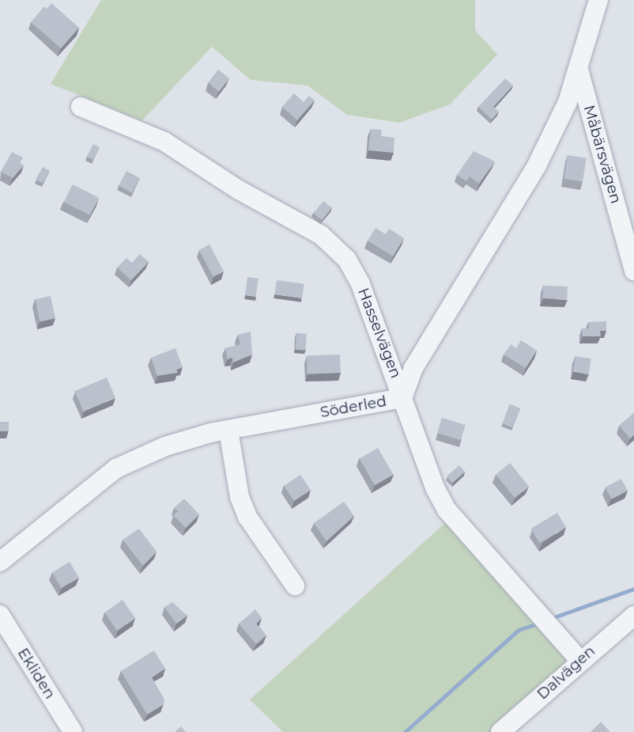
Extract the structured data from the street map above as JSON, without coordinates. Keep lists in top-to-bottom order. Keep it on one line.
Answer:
{"streets":{"street":["Måbärsvägen","Hasselvägen","Söderled","Dalvägen","Ekliden"]},"crossings":[["Måbärsvägen","Söderled"],["Hasselvägen","Söderled"],["Hasselvägen","Dalvägen"]]}
